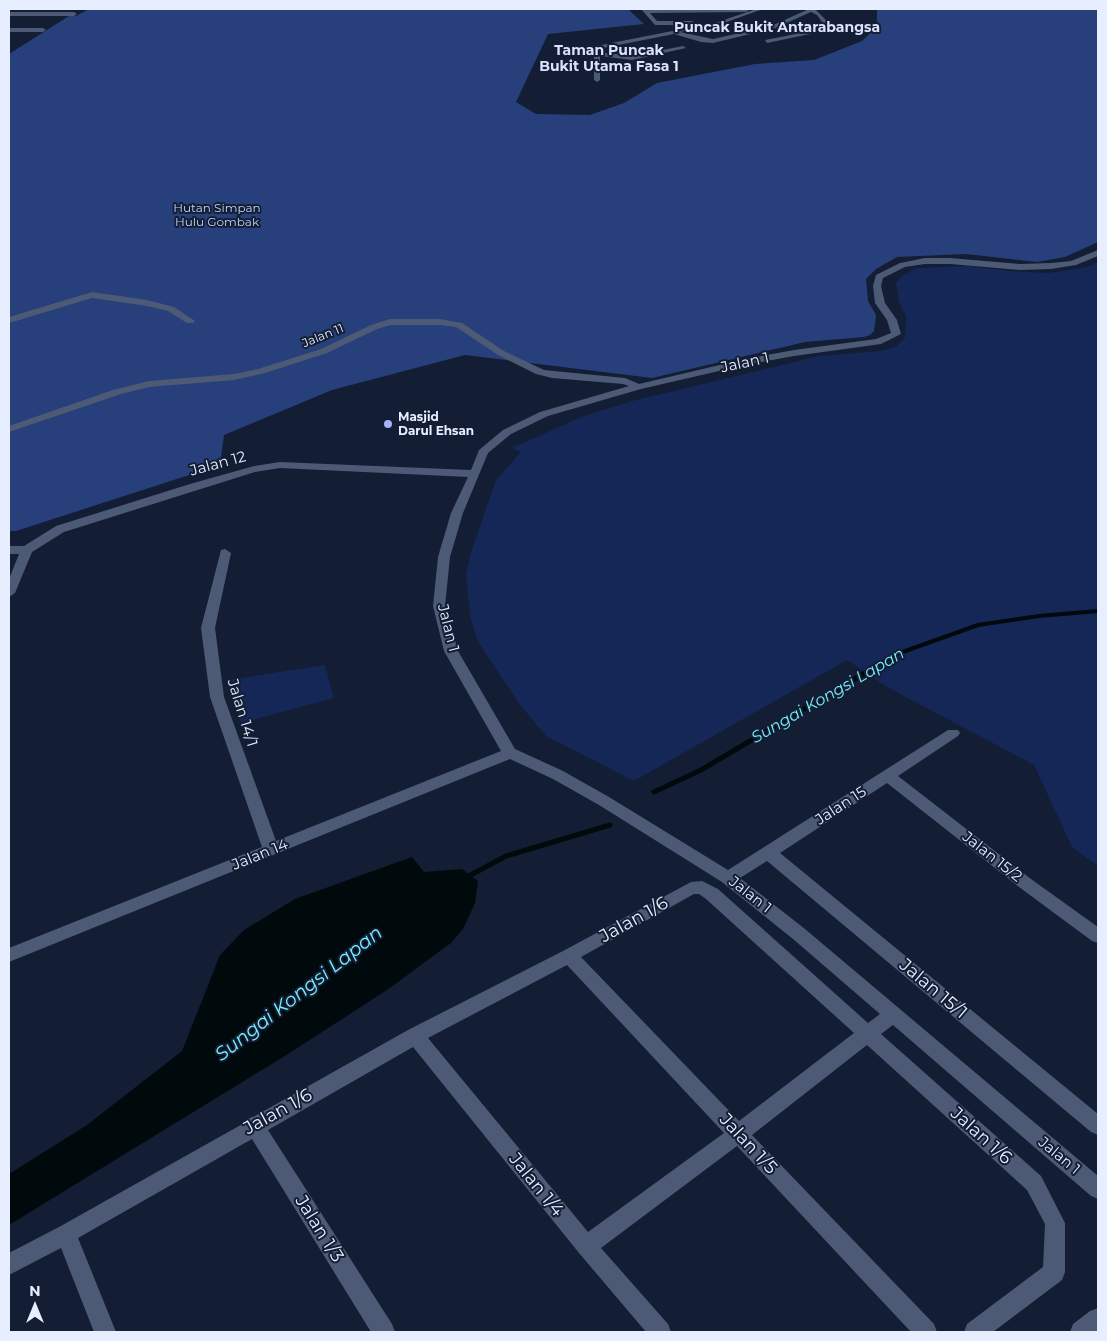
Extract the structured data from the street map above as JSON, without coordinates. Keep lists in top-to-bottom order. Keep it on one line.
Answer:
{"streets":{"street":["Jalan 11","Jalan 1","Jalan 12","Jalan 14/1","Jalan 15","Jalan 14","Jalan 15/2","Jalan 1/6","Jalan 15/1","Jalan 1/5","Jalan 1/4","Jalan 1/3"]},"crossings":[["Jalan 11","Jalan 1"],["Jalan 1","Jalan 12"],["Jalan 1","Jalan 15"],["Jalan 1","Jalan 14"],["Jalan 14/1","Jalan 14"],["Jalan 15","Jalan 15/2"],["Jalan 15","Jalan 15/1"],["Jalan 1/6","Jalan 1/5"],["Jalan 1/6","Jalan 1/4"],["Jalan 1/6","Jalan 1/3"]],"districts":["Puncak Bukit Antarabangsa","Taman Puncak Bukit Utama Fasa 1"],"water":["Sungai Kongsi Lapan"],"parks":["Hutan Simpan Hulu Gombak"],"places":["Masjid Darul Ehsan"],"north":"top"}
